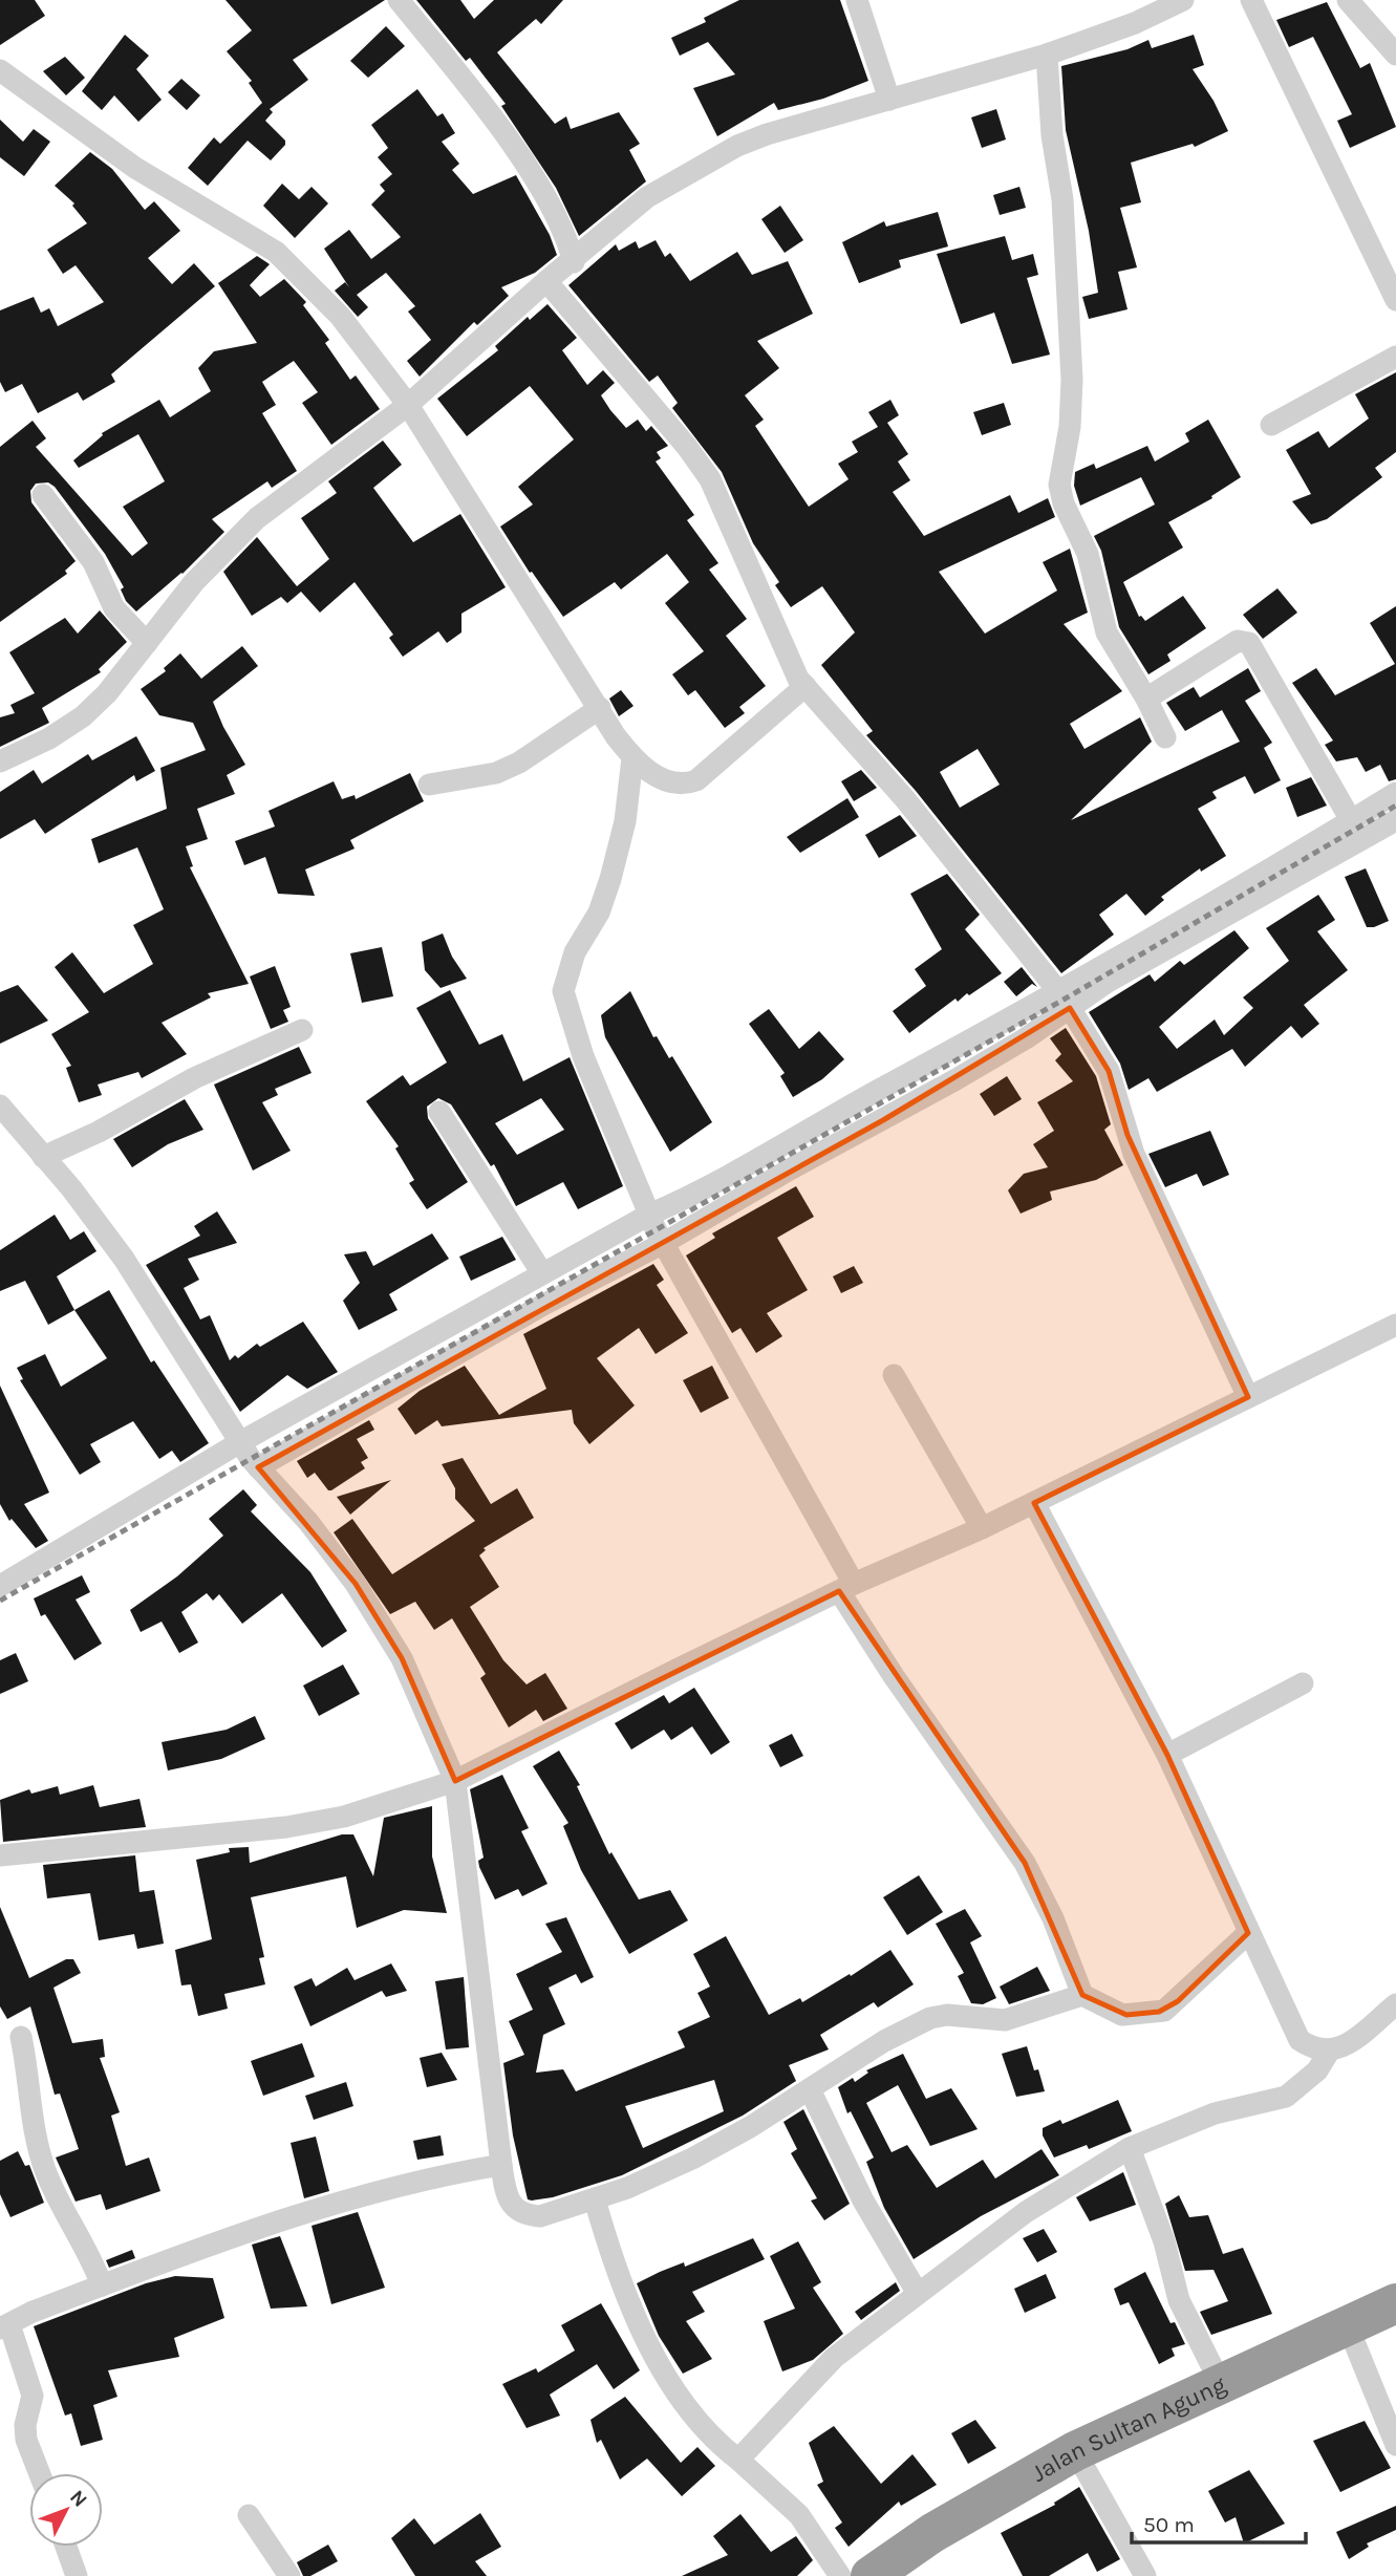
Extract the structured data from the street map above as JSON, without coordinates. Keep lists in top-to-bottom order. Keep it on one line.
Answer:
{"streets":{"highway":["Jalan Sultan Agung"]},"scale_bar":"50 m","north":"top right"}
